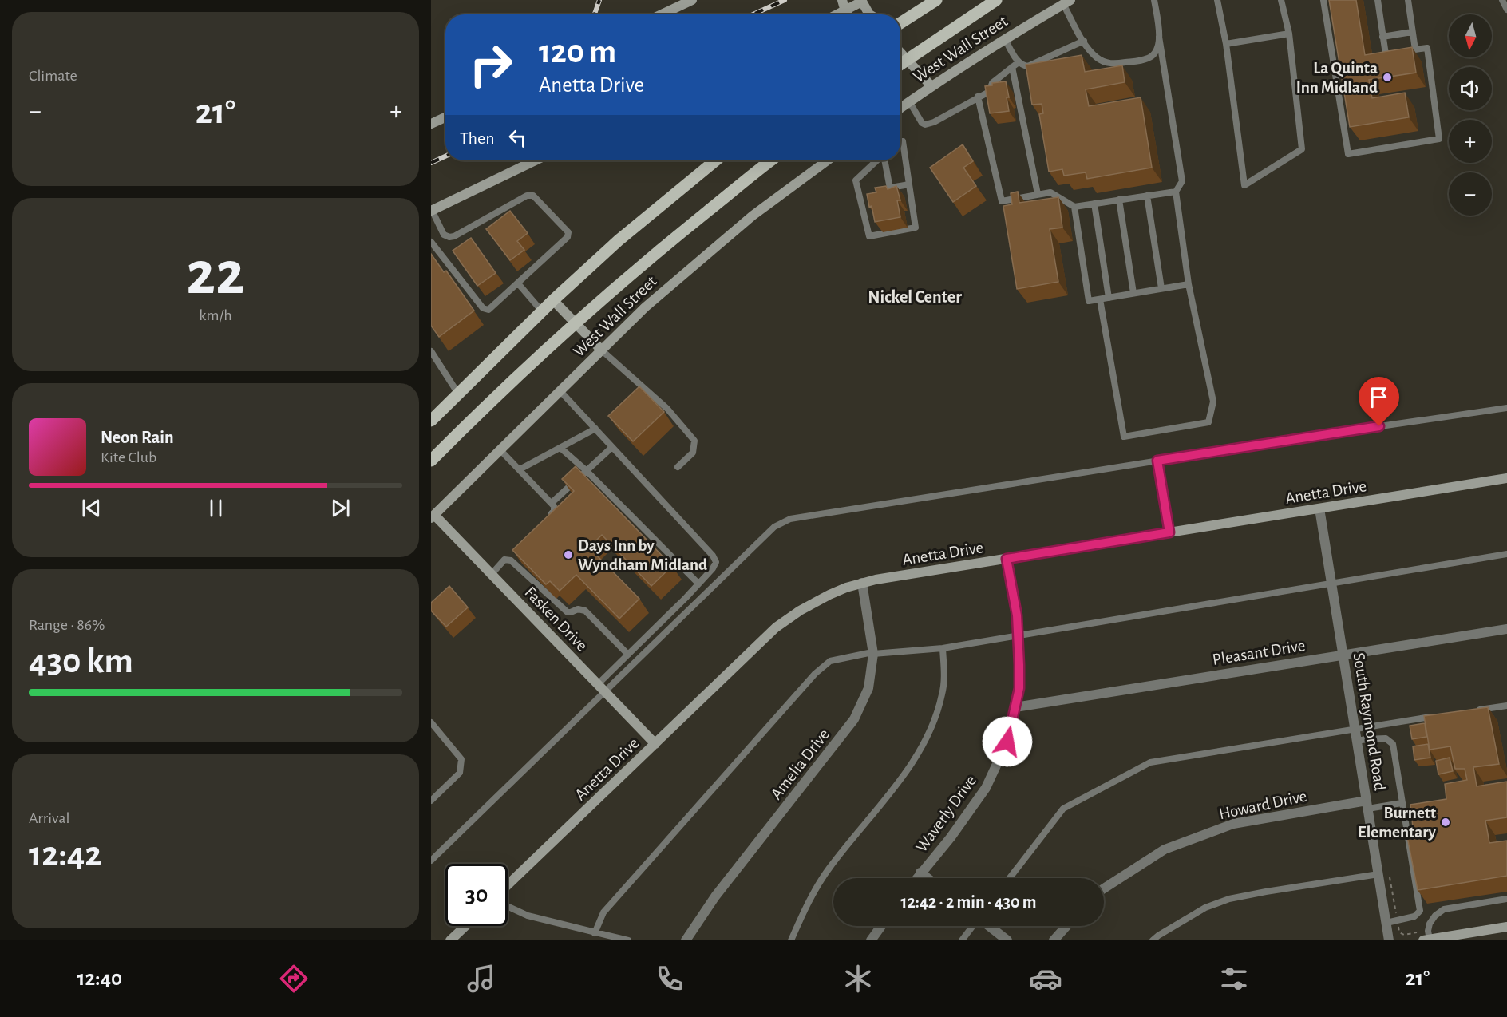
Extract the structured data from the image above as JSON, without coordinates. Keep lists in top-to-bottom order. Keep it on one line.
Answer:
{"streets":{"main road":["West Wall Street"],"street":["Anetta Drive","Fasken Drive","Pleasant Drive","South Raymond Road","Amelia Drive","Howard Drive","Waverly Drive"]},"crossings":[["West Wall Street","Fasken Drive"],["Anetta Drive","Fasken Drive"],["Anetta Drive","South Raymond Road"],["Anetta Drive","Amelia Drive"],["Anetta Drive","Waverly Drive"],["Pleasant Drive","South Raymond Road"],["Pleasant Drive","Waverly Drive"],["South Raymond Road","Howard Drive"]],"districts":["Nickel Center"],"places":["La Quinta Inn Midland","Days Inn by Wyndham Midland","Burnett Elementary"],"north":"bottom","page":{"tile":["Climate",["22","km/h"],["Range · 86%","430 km"],["Arrival","12:42"]],"map_buttons":["+","−"],"turn":["120 m","Anetta Drive"],"heat":["−","21°","+"],"then":"Then","song":["Neon Rain","Kite Club"],"limit":"30","trip":"12:42 · 2 min · 430 m","tabs":["12:40","21°"]}}
